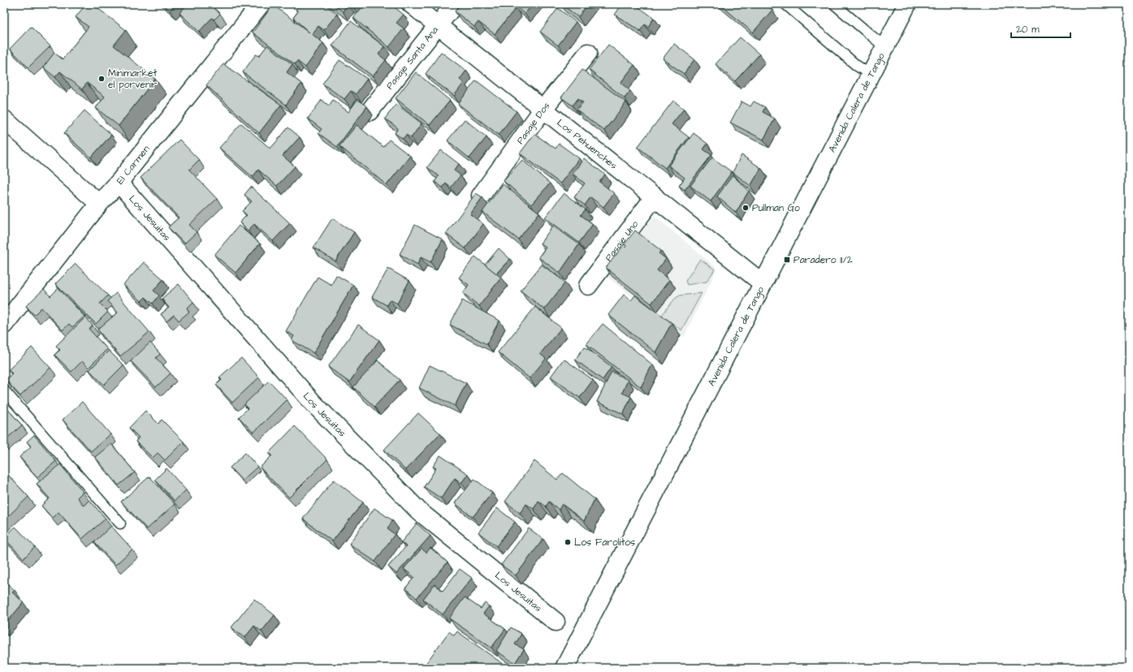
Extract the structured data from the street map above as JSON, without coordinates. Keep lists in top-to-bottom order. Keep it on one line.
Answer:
{"streets":{"street":["Pasaje Santa Ana","Avenida Calera de Tango","Pasaje Dos","Los Pehuenches","El Carmen","Los Jesuitas","Pasaje Uno"]},"crossings":[["Pasaje Santa Ana","Los Pehuenches"],["Avenida Calera de Tango","Los Pehuenches"],["Pasaje Dos","Los Pehuenches"],["Los Pehuenches","Pasaje Uno"],["El Carmen","Los Jesuitas"]],"places":{"other":["Minimarket el porvenir","Pullman Go","Los Farolitos"],"transit":["Paradero 11/2"]},"scale_bar":"20 m"}
